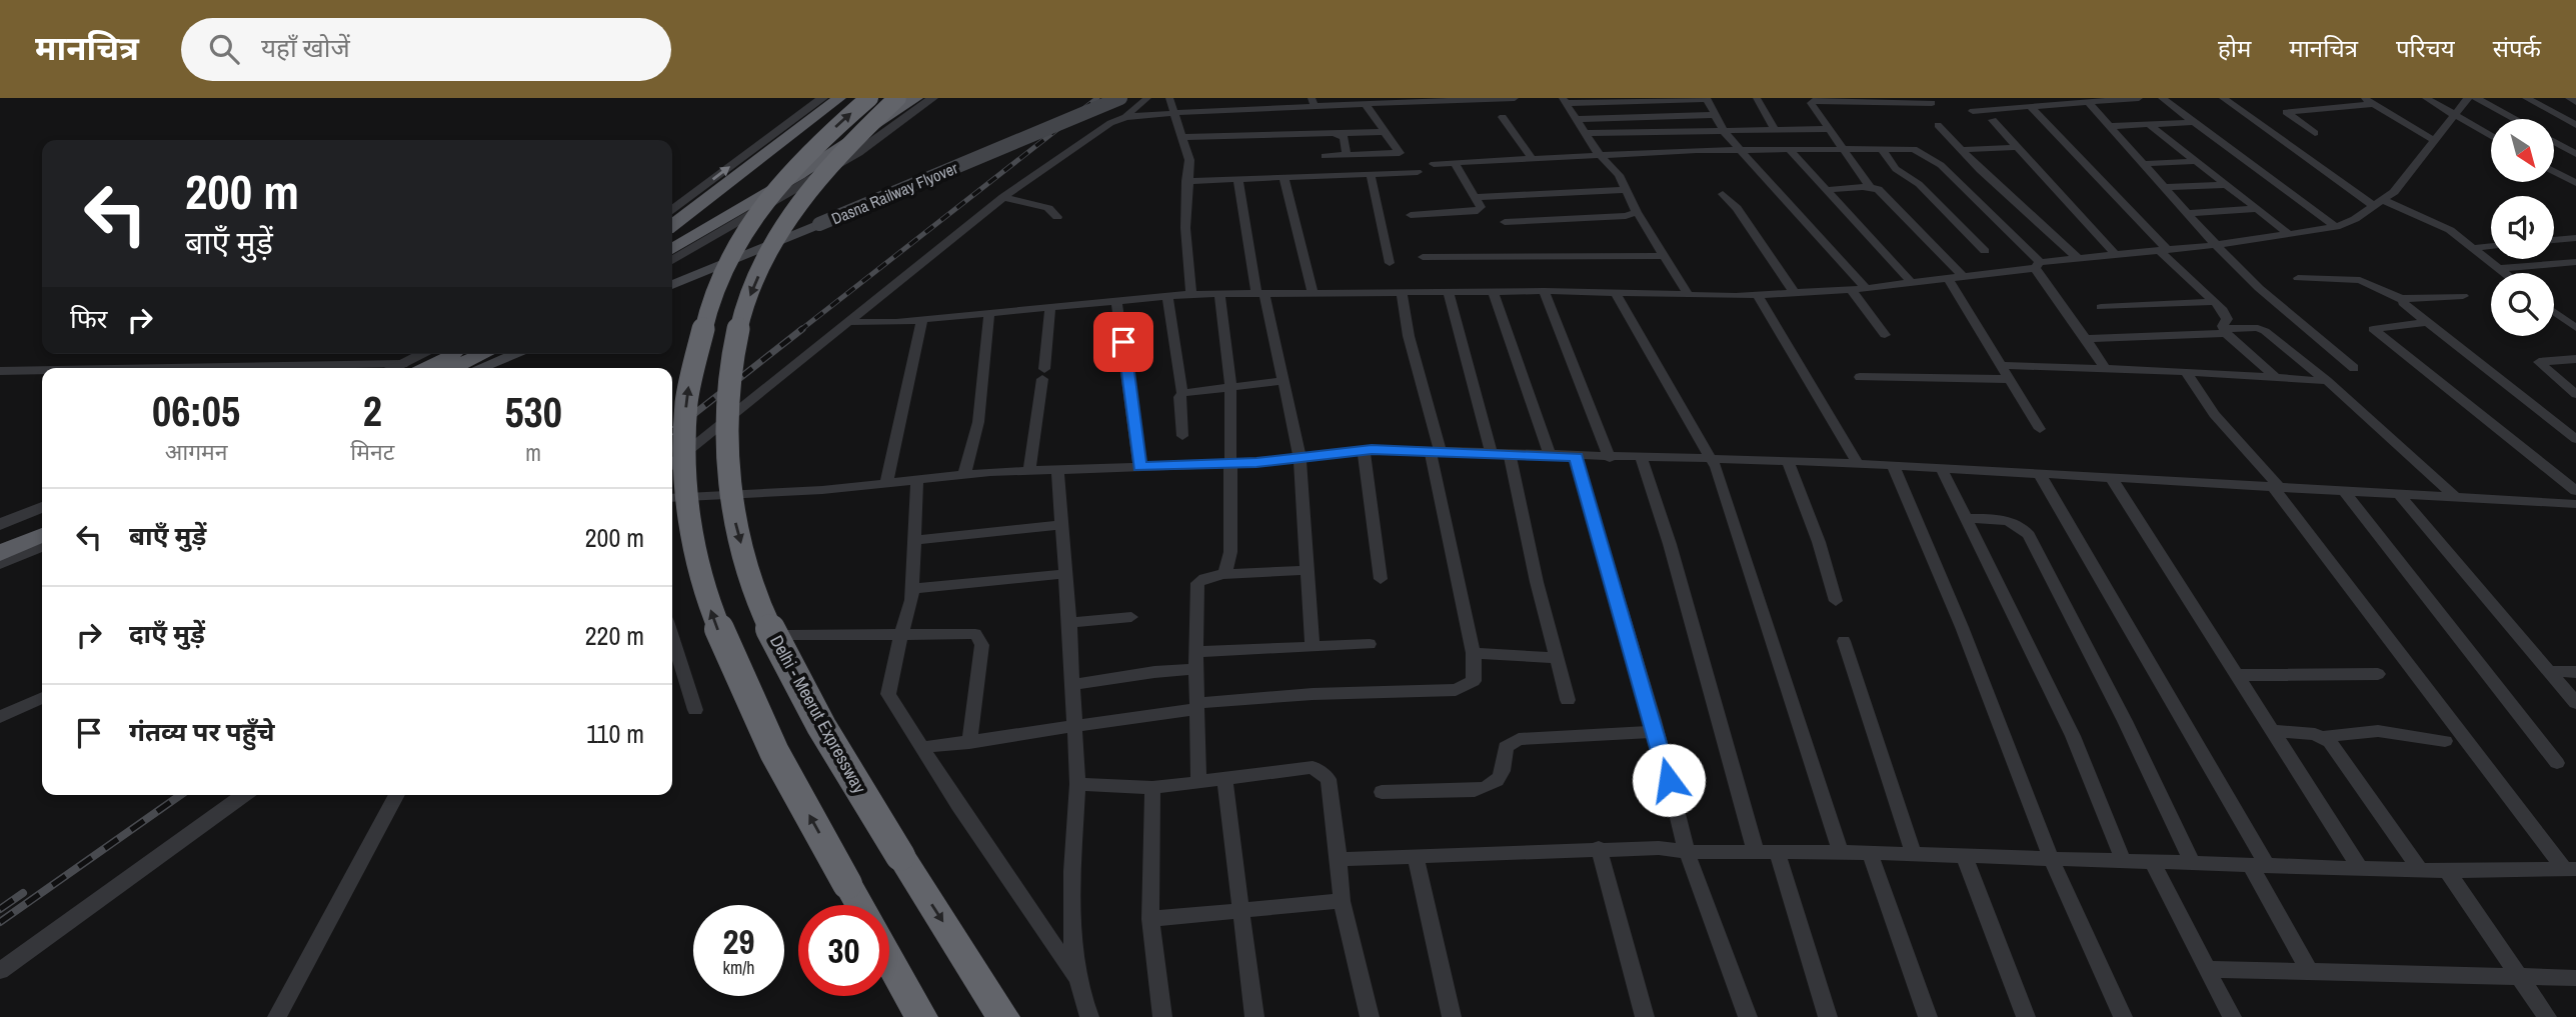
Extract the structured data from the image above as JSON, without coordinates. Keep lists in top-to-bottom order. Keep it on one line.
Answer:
{"streets":{"highway":["Delhi - Meerut Expressway"],"main road":["Dasna Railway Flyover"]},"one_way":["Delhi - Meerut Expressway"],"north":"bottom right","page":{"header":"मानचित्र","search":"यहाँ खोजें","nav":["होम","मानचित्र","परिचय","संपर्क"],"turn":["200 m","बाएँ मुड़ें"],"then":"फिर","eta":["06:05","आगमन","2","मिनट","530","m"],"list":[{"name":"बाएँ मुड़ें","value":"200 m"},{"name":"दाएँ मुड़ें","value":"220 m"},{"name":"गंतव्य पर पहुँचे","value":"110 m"}],"speed":"29 km/h","limit":"30"}}
